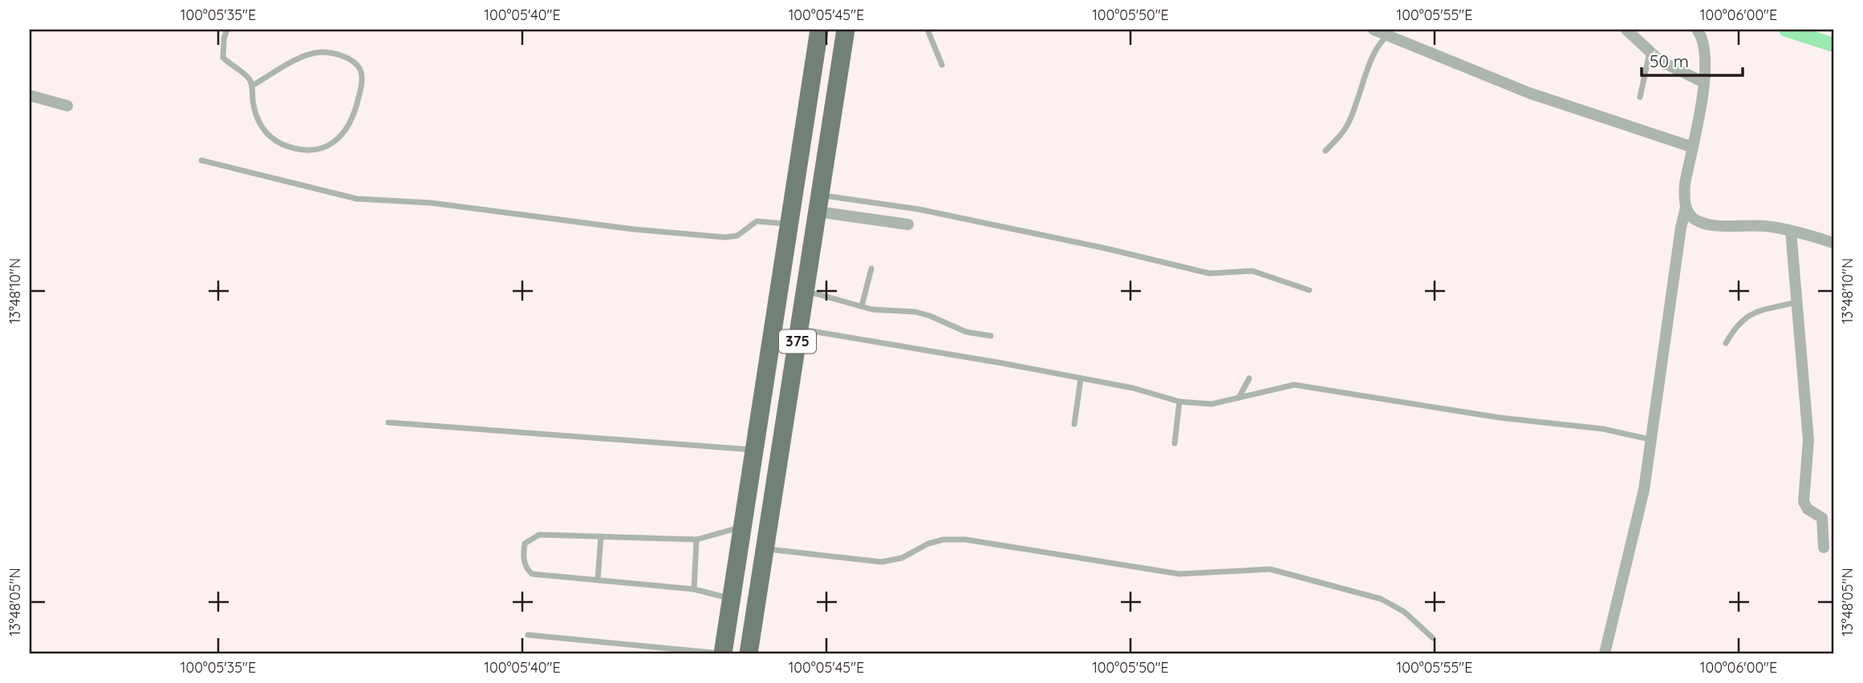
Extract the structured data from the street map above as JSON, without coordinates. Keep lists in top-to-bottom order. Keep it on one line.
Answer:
{"streets":{"main road":["375"]},"scale_bar":"50 m","coordinates":["100°05'35\"E","100°05'40\"E","100°05'45\"E","100°05'50\"E","100°05'55\"E","100°06'00\"E","13°48'10\"N","13°48'05\"N"]}
